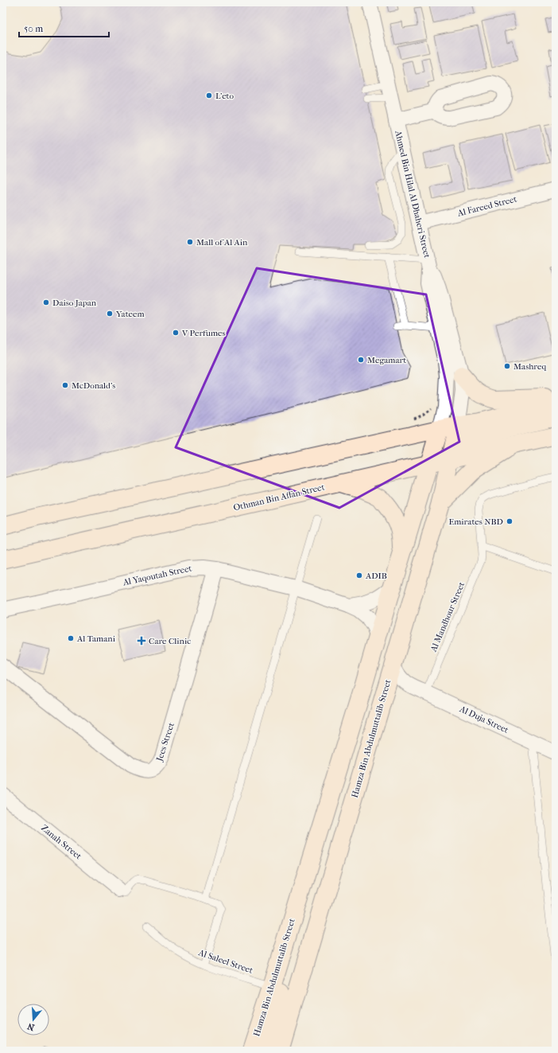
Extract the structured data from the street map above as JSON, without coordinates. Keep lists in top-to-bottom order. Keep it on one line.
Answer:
{"streets":{"main road":["Othman Bin Affan Street","Hamza Bin Abdulmuttalib Street"],"street":["Ahmed Bin Hilal Al Dhaheri Street","Al Fareed Street","Al Yaqoutah Street","Al Duja Street","Jees Street","Zanah Street"],"lane":["Al Mandhour Street","Al Saleel Street"]},"crossings":[["Ahmed Bin Hilal Al Dhaheri Street","Al Fareed Street"],["Ahmed Bin Hilal Al Dhaheri Street","Hamza Bin Abdulmuttalib Street"],["Othman Bin Affan Street","Hamza Bin Abdulmuttalib Street"],["Al Yaqoutah Street","Hamza Bin Abdulmuttalib Street"],["Al Yaqoutah Street","Jees Street"],["Al Mandhour Street","Al Duja Street"],["Al Duja Street","Hamza Bin Abdulmuttalib Street"],["Hamza Bin Abdulmuttalib Street","Al Saleel Street"]],"places":{"other":["L’eto","Mall of Al Ain","Daiso Japan","Yateem","V Perfumes","Megamart","Mashreq","McDonald's","Emirates NBD","ADIB","Al Tamani"],"health":["Care Clinic"]},"scale_bar":"50 m","north":"bottom"}
